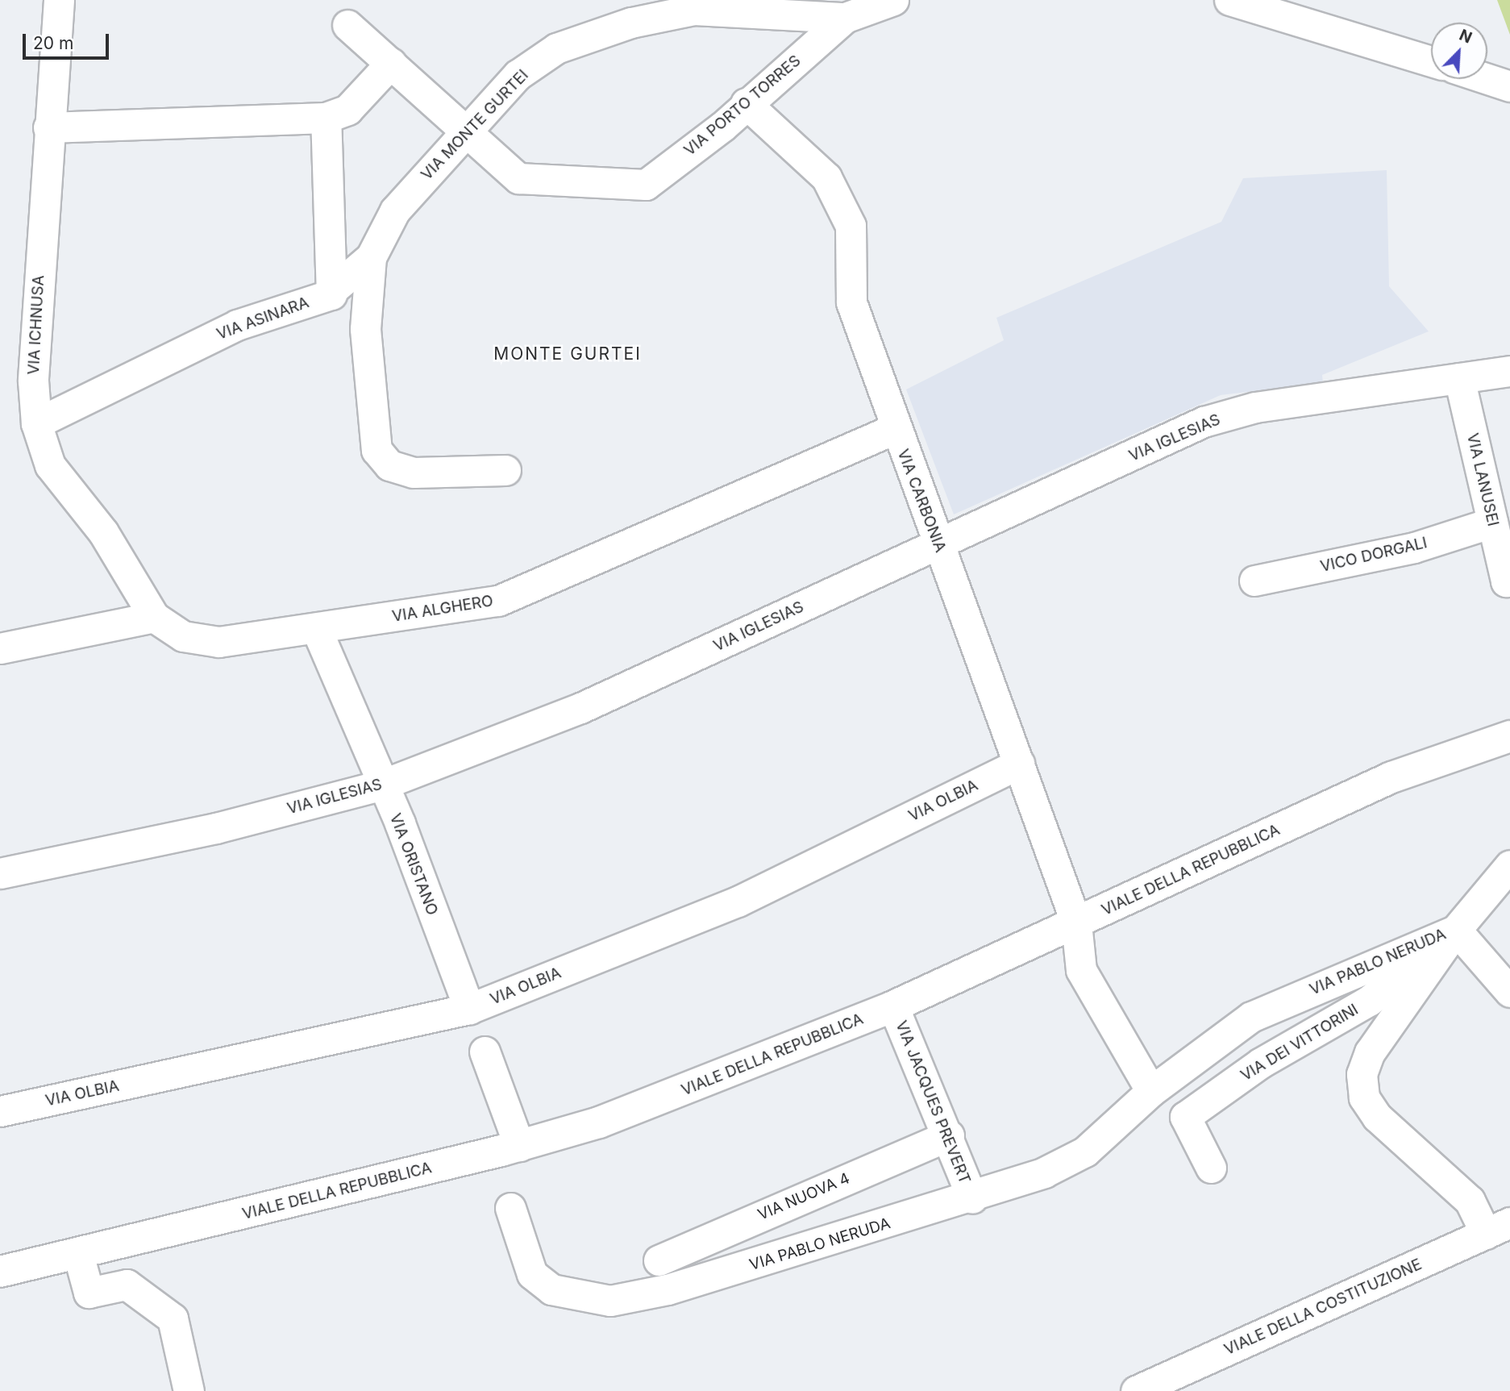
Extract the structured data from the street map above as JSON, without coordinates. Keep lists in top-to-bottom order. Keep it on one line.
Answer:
{"streets":{"street":["VIA PORTO TORRES","VIA MONTE GURTEI","VIA ASINARA","VIA ICHNUSA","VIA IGLESIAS","VIA LANUSEI","VIA CARBONIA","VICO DORGALI","VIA ALGHERO","VIA OLBIA","VIA ORISTANO","VIALE DELLA REPUBBLICA","VIA PABLO NERUDA","VIA DEI VITTORINI","VIA JACQUES PREVERT","VIA NUOVA 4","VIALE DELLA COSTITUZIONE"]},"crossings":[["VIA PORTO TORRES","VIA MONTE GURTEI"],["VIA PORTO TORRES","VIA CARBONIA"],["VIA MONTE GURTEI","VIA ASINARA"],["VIA ASINARA","VIA ICHNUSA"],["VIA ICHNUSA","VIA ALGHERO"],["VIA IGLESIAS","VIA LANUSEI"],["VIA IGLESIAS","VIA CARBONIA"],["VIA IGLESIAS","VIA ORISTANO"],["VIA LANUSEI","VICO DORGALI"],["VIA CARBONIA","VIA ALGHERO"],["VIA CARBONIA","VIA OLBIA"],["VIA CARBONIA","VIALE DELLA REPUBBLICA"],["VIA ALGHERO","VIA ORISTANO"],["VIA OLBIA","VIA ORISTANO"],["VIALE DELLA REPUBBLICA","VIA JACQUES PREVERT"],["VIA PABLO NERUDA","VIA DEI VITTORINI"],["VIA PABLO NERUDA","VIA JACQUES PREVERT"],["VIA PABLO NERUDA","VIALE DELLA COSTITUZIONE"],["VIA JACQUES PREVERT","VIA NUOVA 4"]],"districts":["MONTE GURTEI"],"scale_bar":"20 m","north":"top right"}
